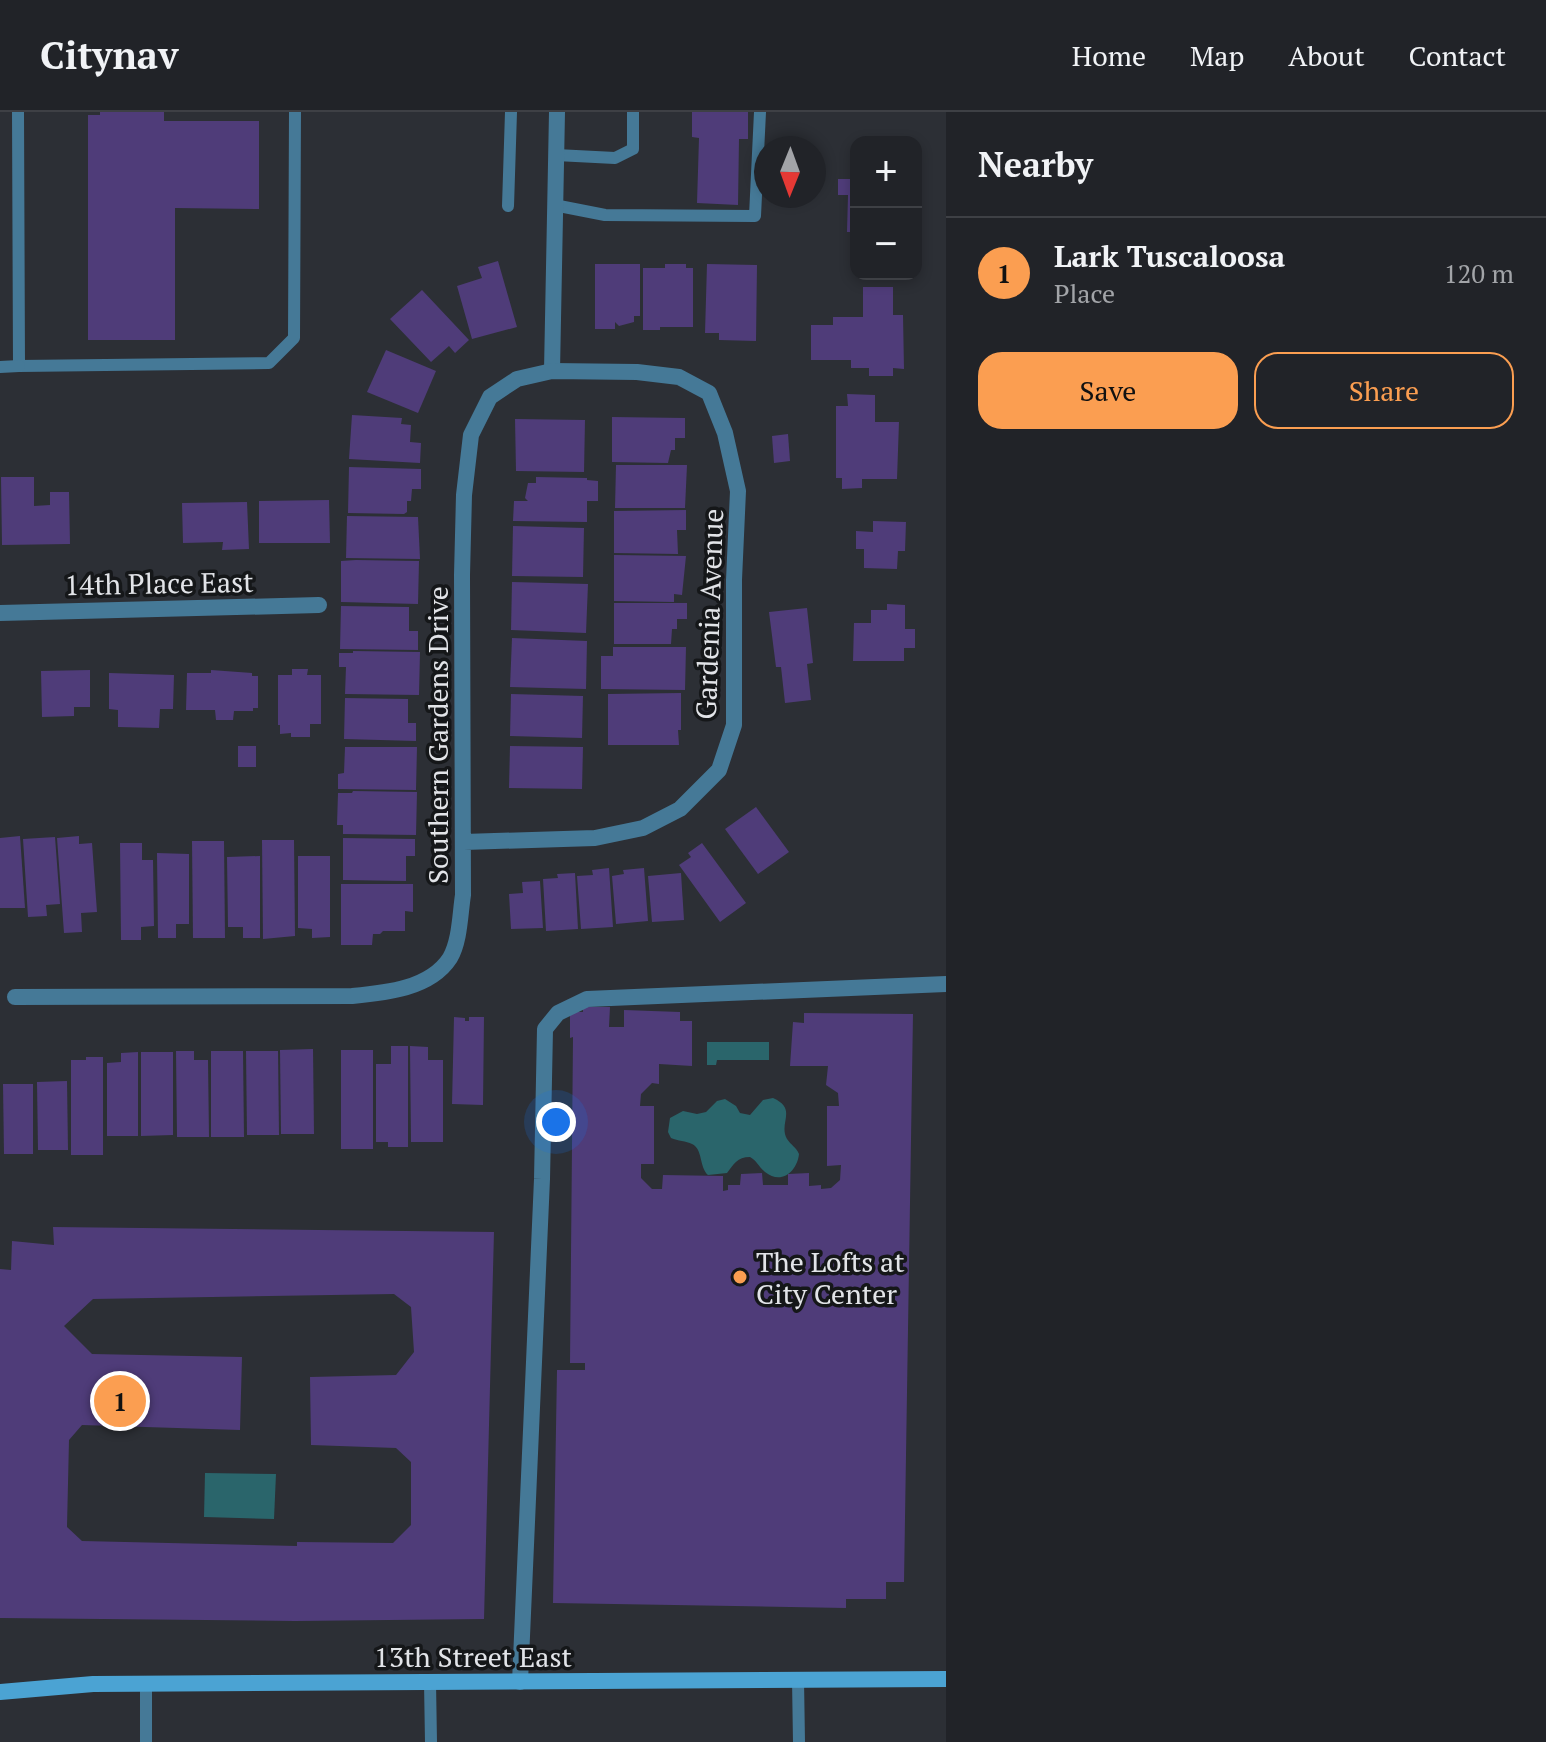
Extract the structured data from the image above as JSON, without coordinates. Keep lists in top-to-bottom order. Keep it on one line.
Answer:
{"streets":{"street":["14th Place East","Gardenia Avenue","Southern Gardens Drive","13th Street East"]},"crossings":[["Gardenia Avenue","Southern Gardens Drive"]],"places":["The Lofts at City Center"],"north":"bottom","page":{"header":"Citynav","nav":["Home","Map","About","Contact"],"heading":"Nearby","map_buttons":["+","−"],"list":[{"mark":"1","name":"Lark Tuscaloosa","note":"Place","value":"120 m"}],"buttons":["Save","Share"],"pins":"1"}}
